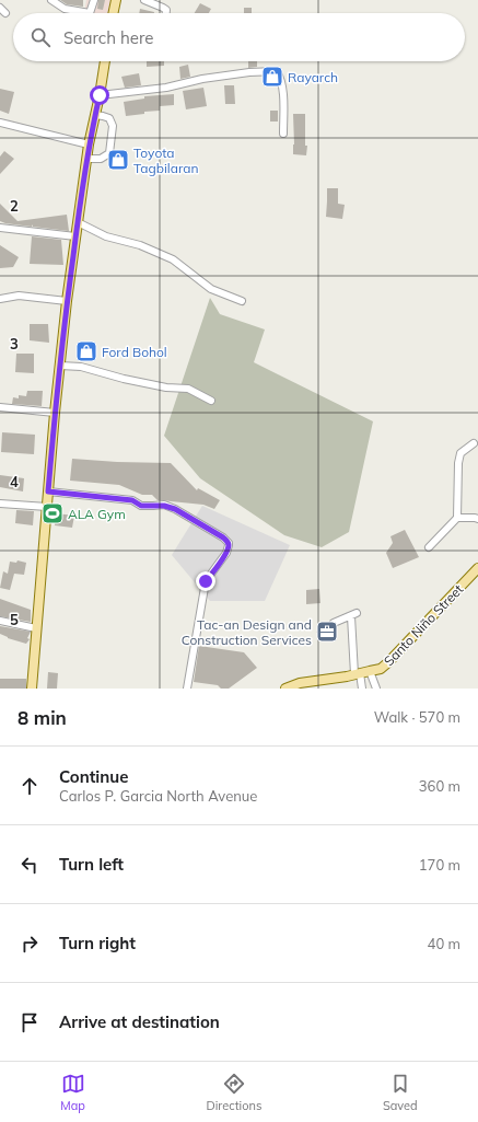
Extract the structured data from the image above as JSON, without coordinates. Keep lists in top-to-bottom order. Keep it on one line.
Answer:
{"streets":{"main road":["Santo Niño Street"]},"places":{"shop":["Rayarch","Toyota Tagbilaran","Ford Bohol"],"sports":["ALA Gym"],"office":["Tac-an Design and Construction Services"]},"page":{"search":"Search here","heading":["8 min","Walk · 570 m"],"list":[["Continue","Carlos P. Garcia North Avenue","360 m"],["Turn left","170 m"],["Turn right","40 m"],"Arrive at destination"],"nav":["Map","Directions","Saved"]},"grid":{"rows":["2","3","4","5"]}}
